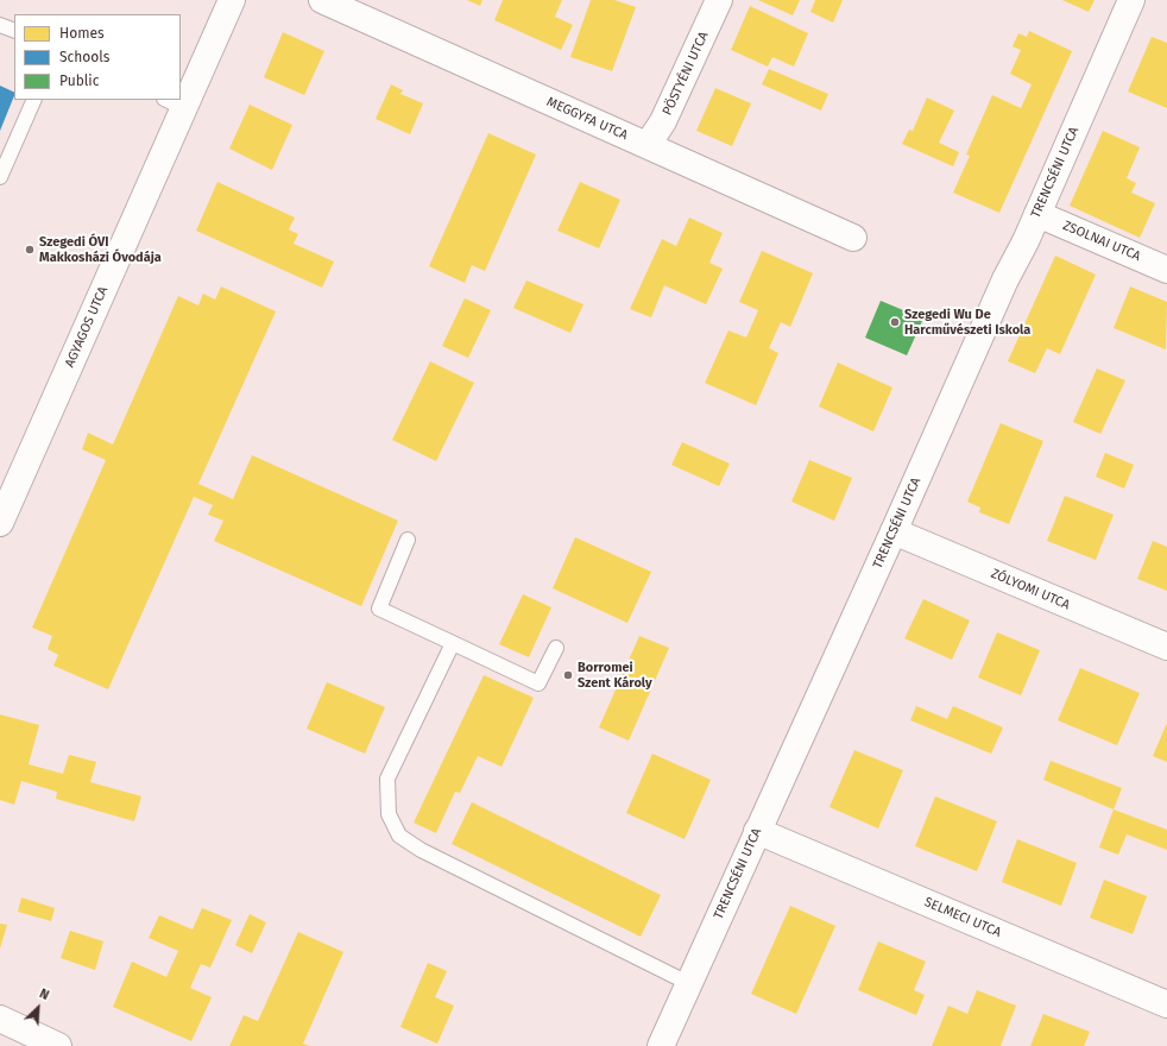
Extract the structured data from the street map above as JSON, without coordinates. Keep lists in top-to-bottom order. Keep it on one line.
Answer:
{"streets":{"street":["PÖSTYÉNI UTCA","MEGGYFA UTCA","TRENCSÉNI UTCA","ZSOLNAI UTCA","AGYAGOS UTCA","ZÓLYOMI UTCA","SELMECI UTCA"]},"crossings":[["PÖSTYÉNI UTCA","MEGGYFA UTCA"],["TRENCSÉNI UTCA","ZSOLNAI UTCA"],["TRENCSÉNI UTCA","ZÓLYOMI UTCA"],["TRENCSÉNI UTCA","SELMECI UTCA"]],"places":["Szegedi ÓVI Makkosházi Óvodája","Szegedi Wu De Harcművészeti Iskola","Borromei Szent Károly"],"legend":["Homes","Schools","Public"],"north":"top right"}
